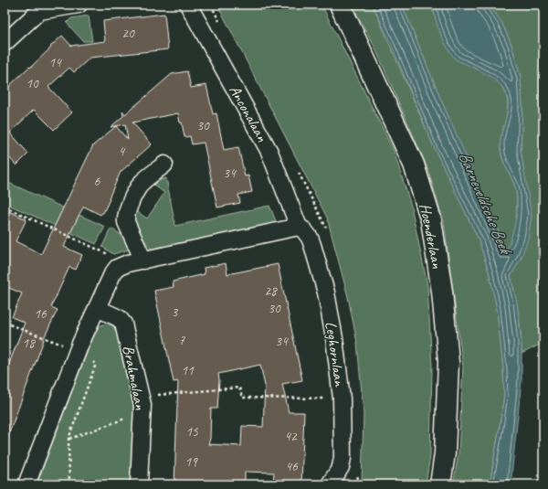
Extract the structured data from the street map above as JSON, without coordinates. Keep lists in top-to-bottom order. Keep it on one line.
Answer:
{"streets":{"street":["Anconalaan","Hoenderlaan","Leghornlaan","Brahmalaan"]},"crossings":[["Anconalaan","Leghornlaan"]],"water":["Barneveldsche Beek"],"house_numbers":["20","14","10","30","4","34","6","28","30","3","16","7","34","18","11","15","42","19","46"]}
